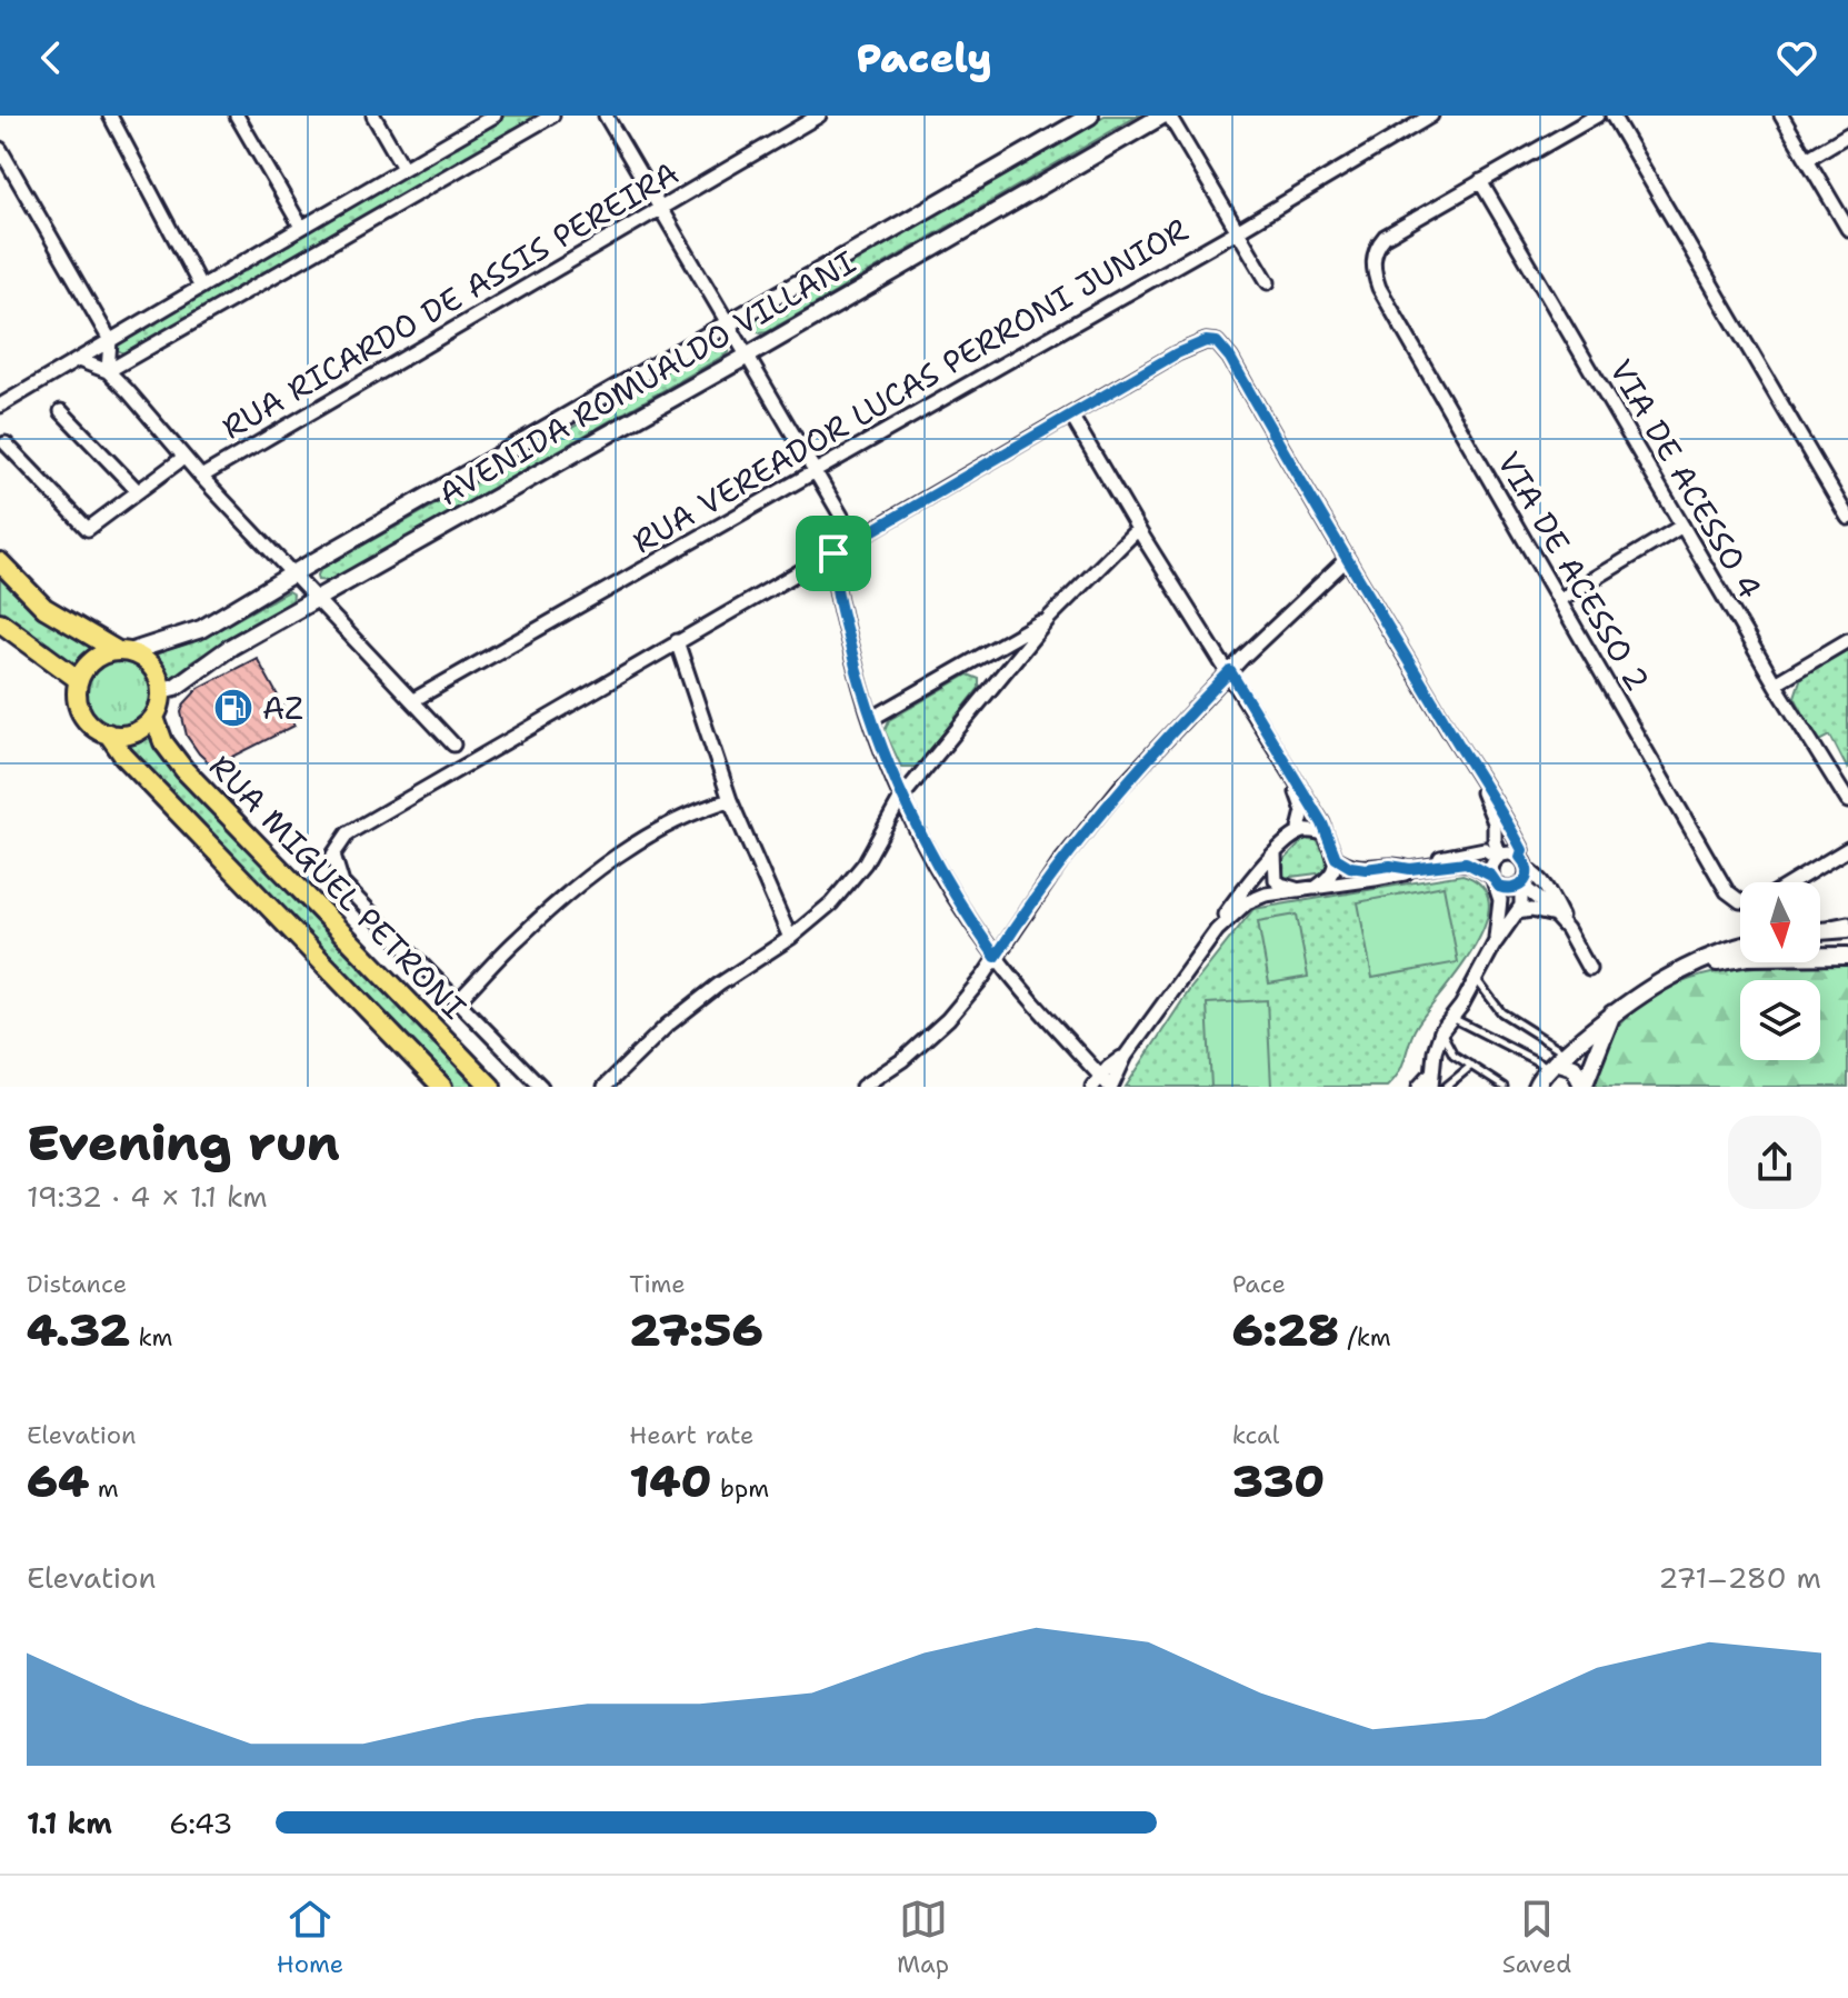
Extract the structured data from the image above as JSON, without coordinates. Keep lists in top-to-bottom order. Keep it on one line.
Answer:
{"streets":{"main road":["RUA MIGUEL PETRONI"],"street":["RUA RICARDO DE ASSIS PEREIRA","AVENIDA ROMUALDO VILLANI","RUA VEREADOR LUCAS PERRONI JUNIOR","VIA DE ACESSO 4","VIA DE ACESSO 2"]},"crossings":[["AVENIDA ROMUALDO VILLANI","RUA MIGUEL PETRONI"],["VIA DE ACESSO 4","VIA DE ACESSO 2"]],"places":{"fuel station":["AZ"]},"north":"bottom","page":{"header":"Pacely","heading":["Evening run","19:32 · 4 × 1.1 km"],"stats":[["Distance","4.32 km"],["Time","27:56"],["Pace","6:28 /km"],["Elevation","64 m"],["Heart rate","140 bpm"],["kcal","330"]],"chart":["Elevation","271–280 m"],"list":[{"name":"1.1 km","note":"6:43"}],"tabs":["Home","Map","Saved"]}}
